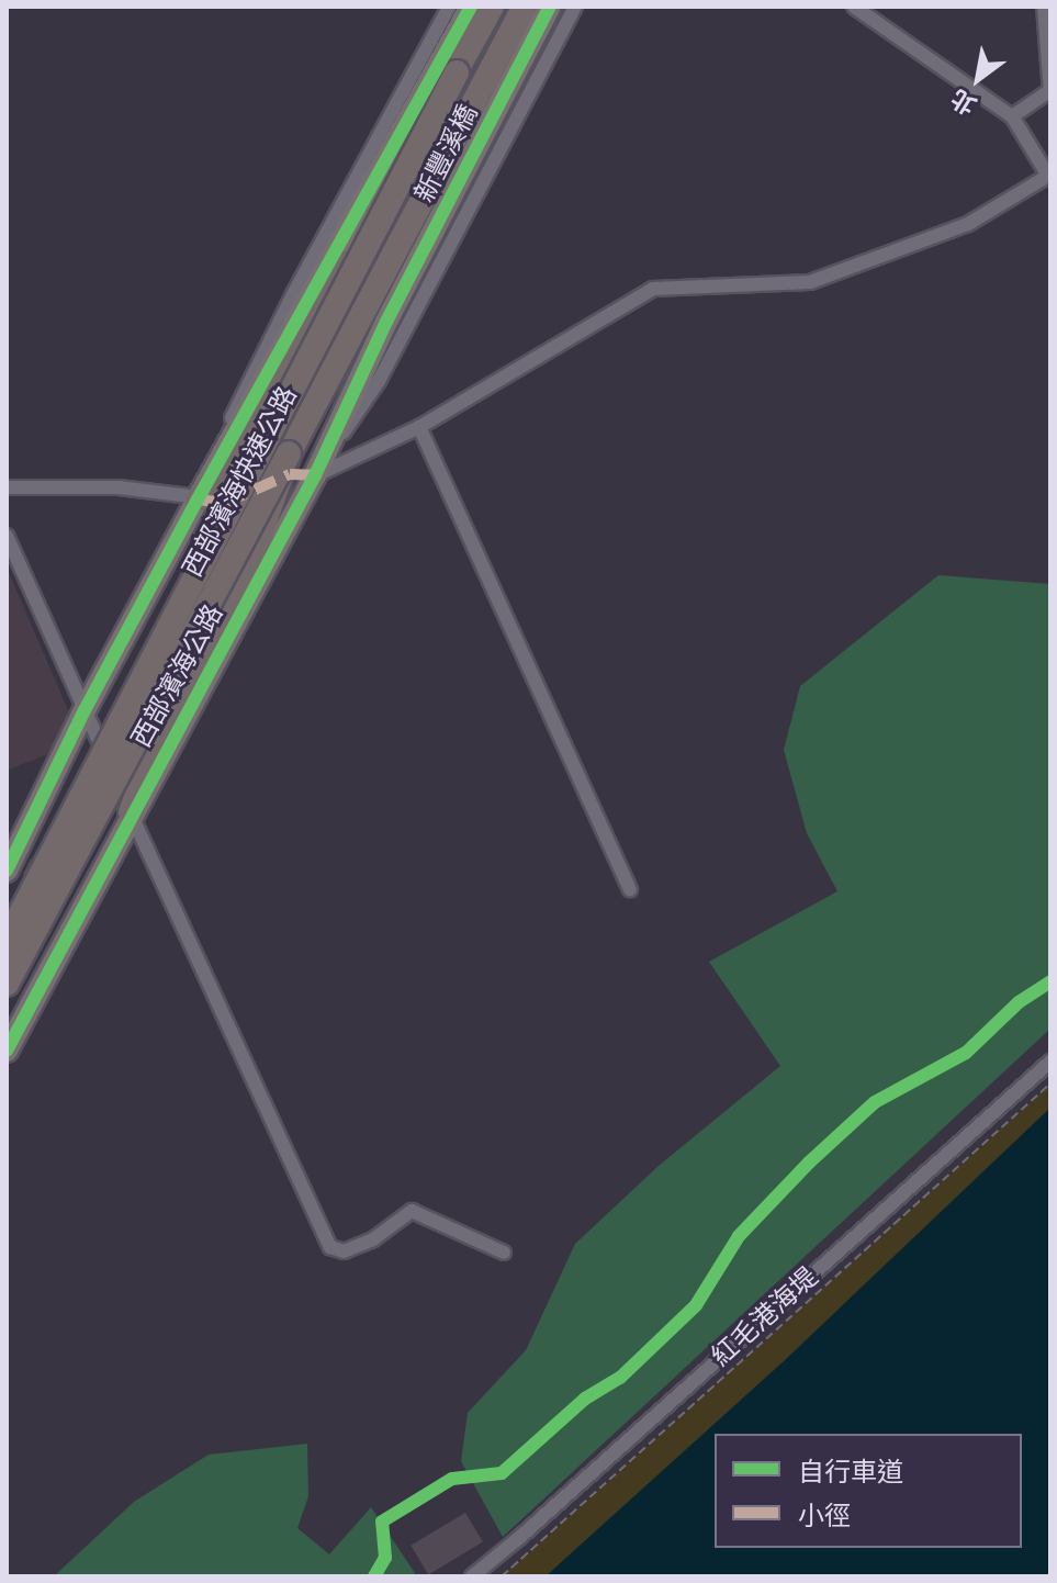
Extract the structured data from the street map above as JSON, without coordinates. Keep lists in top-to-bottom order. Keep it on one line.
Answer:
{"streets":{"highway":["西部濱海快速公路"],"main road":["新豐溪橋","西部濱海公路"],"path":["紅毛港海堤"]},"crossings":[["新豐溪橋","西部濱海公路"]],"legend":["自行車道","小徑"],"north":"bottom left"}
